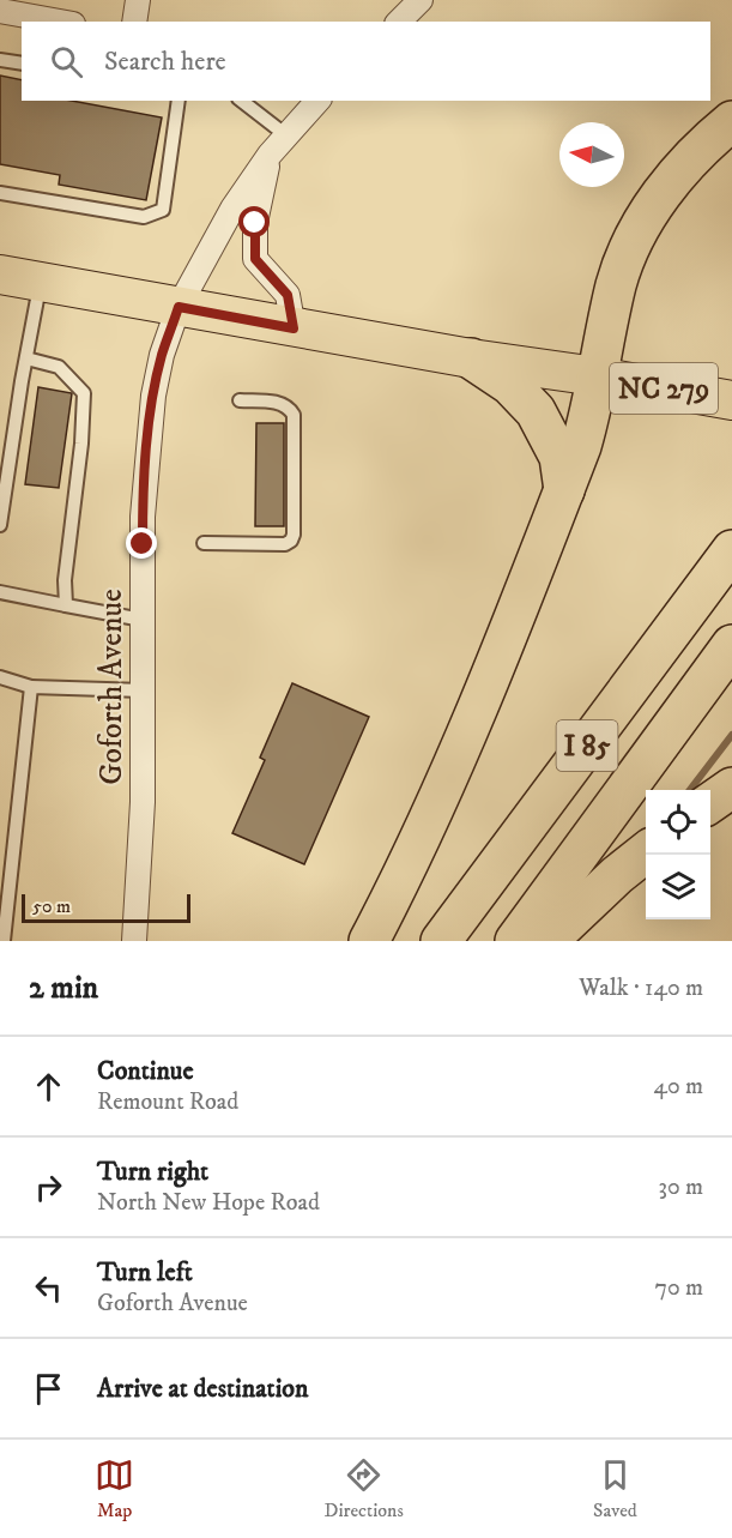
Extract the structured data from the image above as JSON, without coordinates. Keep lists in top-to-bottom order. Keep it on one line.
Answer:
{"streets":{"highway":["I 85"],"main road":["NC 279"],"street":["Goforth Avenue"]},"crossings":[["NC 279","Goforth Avenue"]],"scale_bar":"50 m","north":"left","page":{"search":"Search here","scale":"50 m","heading":["2 min","Walk · 140 m"],"list":[["Continue","Remount Road","40 m"],["Turn right","North New Hope Road","30 m"],["Turn left","Goforth Avenue","70 m"],"Arrive at destination"],"nav":["Map","Directions","Saved"]}}
